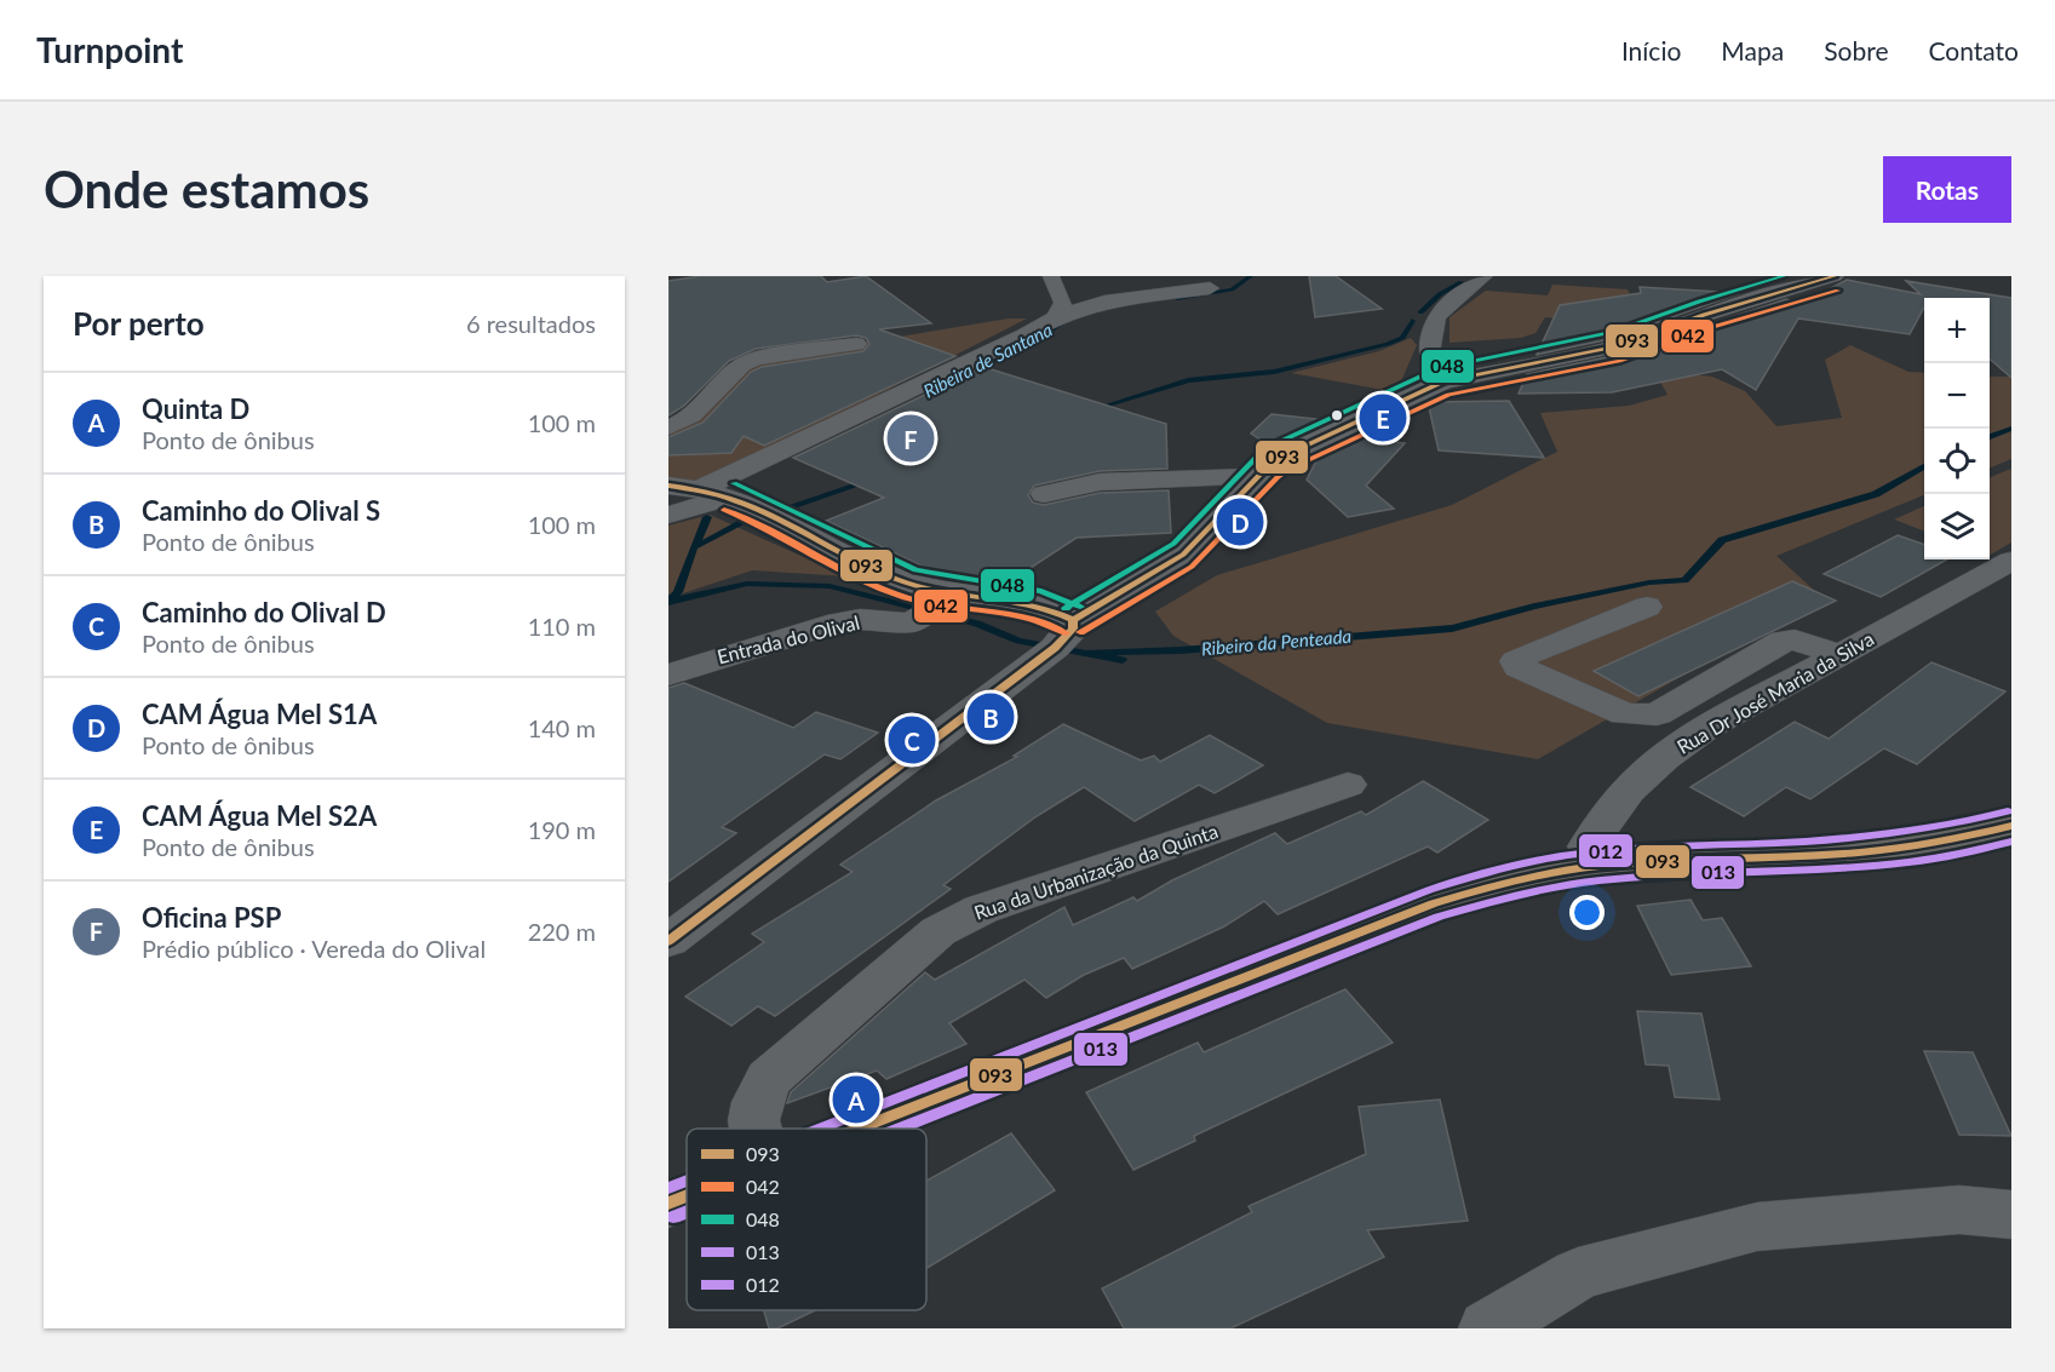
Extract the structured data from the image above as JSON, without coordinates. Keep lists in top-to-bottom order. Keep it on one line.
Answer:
{"streets":{"street":["Entrada do Olival","Rua Dr José Maria da Silva","Rua da Urbanização da Quinta"]},"water":["Ribeira de Santana","Ribeiro da Penteada"],"lines":["transit line 093","transit line 048","transit line 042","transit line 012","transit line 013"],"legend":["093","042","048","013","012"],"page":{"header":"Turnpoint","nav":["Início","Mapa","Sobre","Contato"],"buttons":"Rotas","title":"Onde estamos","heading":["Por perto","6 resultados"],"map_buttons":["+","−"],"list":[{"mark":"A","name":"Quinta D","note":"Ponto de ônibus","value":"100 m"},{"mark":"B","name":"Caminho do Olival S","note":"Ponto de ônibus","value":"100 m"},{"mark":"C","name":"Caminho do Olival D","note":"Ponto de ônibus","value":"110 m"},{"mark":"D","name":"CAM Água Mel S1A","note":"Ponto de ônibus","value":"140 m"},{"mark":"E","name":"CAM Água Mel S2A","note":"Ponto de ônibus","value":"190 m"},{"mark":"F","name":"Oficina PSP","note":"Prédio público · Vereda do Olival","value":"220 m"}],"pins":["E","F","D","B","C","A"]}}
